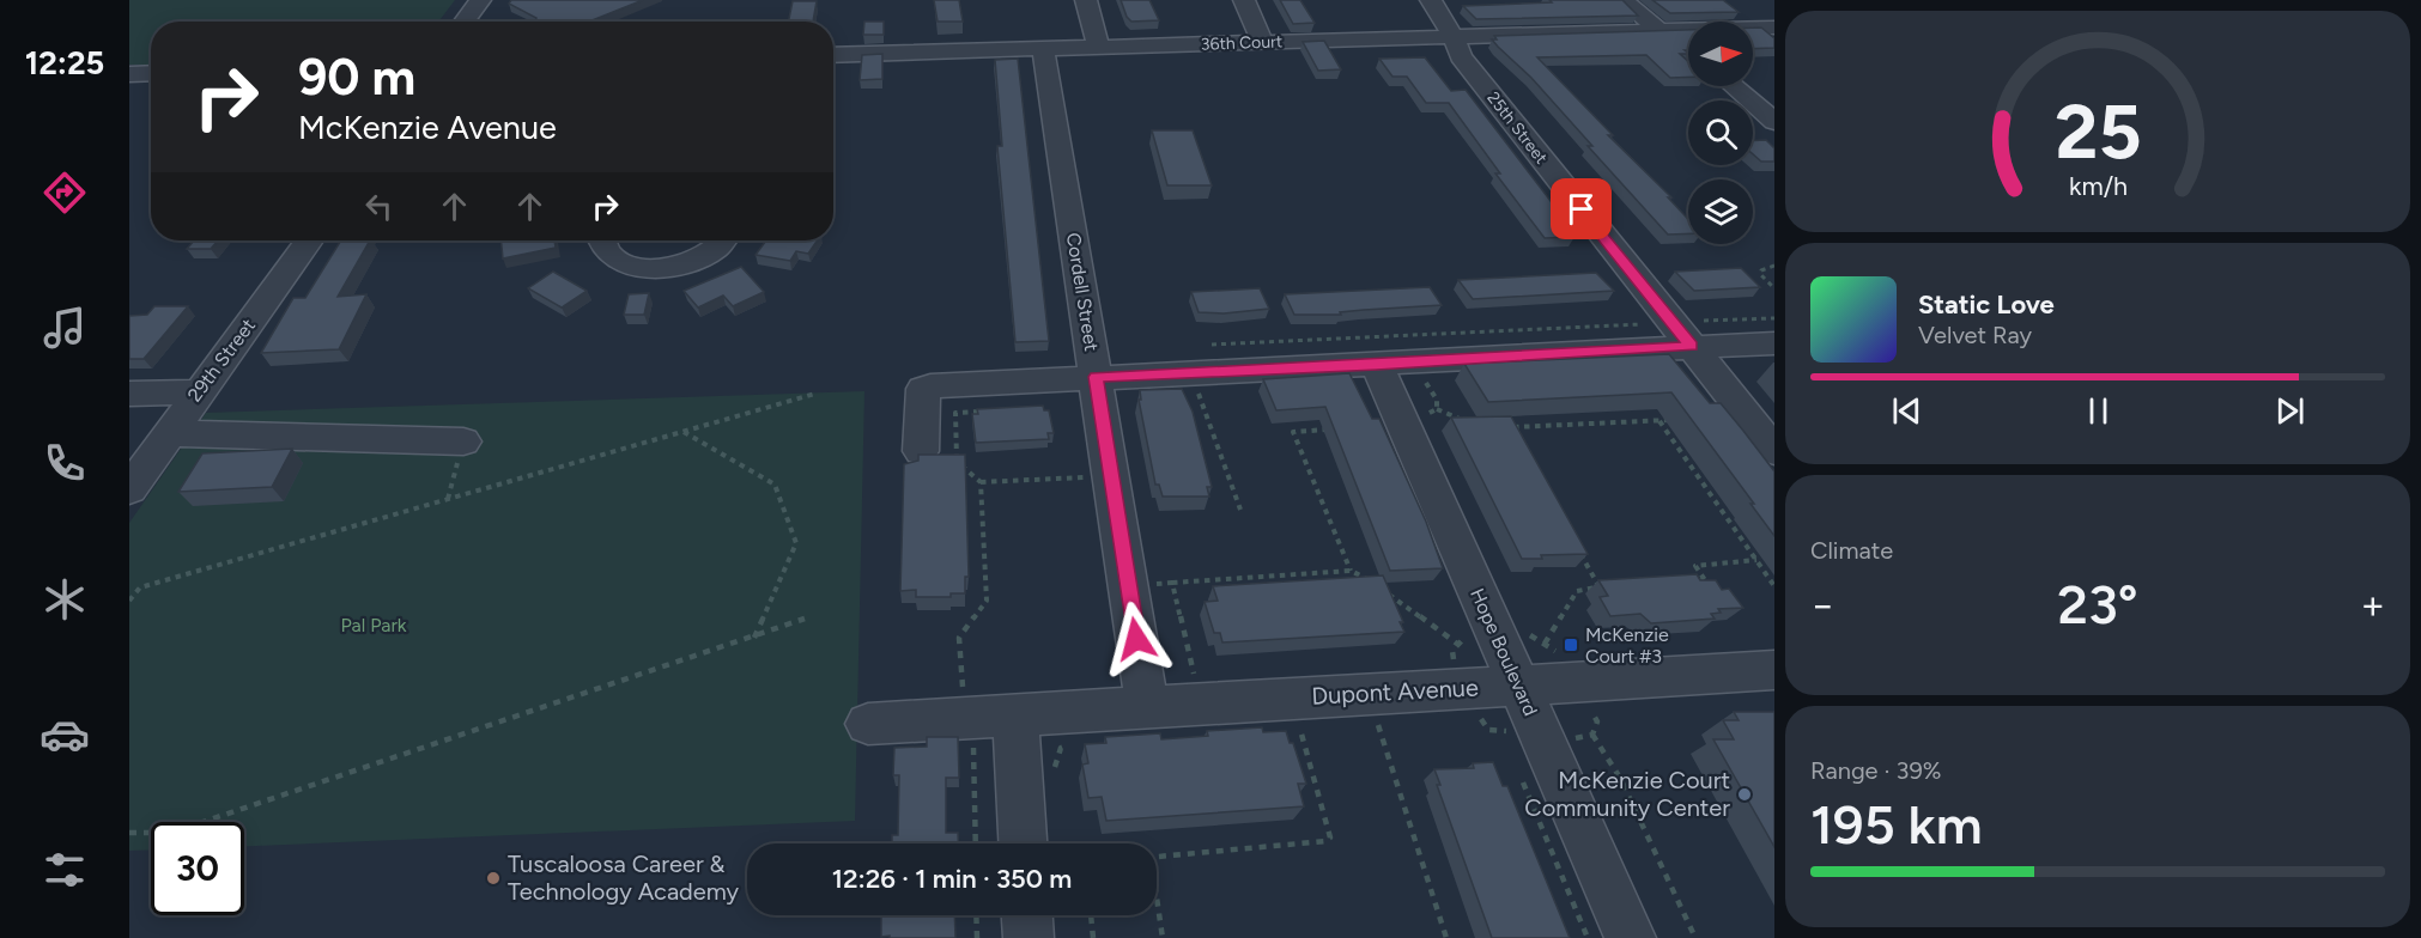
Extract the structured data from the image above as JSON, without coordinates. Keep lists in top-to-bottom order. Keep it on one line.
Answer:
{"streets":{"street":["36th Court","25th Street","Cordell Street","29th Street","Hope Boulevard","Dupont Avenue"]},"crossings":[["36th Court","25th Street"],["36th Court","Cordell Street"],["Cordell Street","Dupont Avenue"],["Hope Boulevard","Dupont Avenue"]],"parks":["Pal Park"],"places":{"transit":["McKenzie Court #3"],"other":["McKenzie Court Community Center","Tuscaloosa Career & Technology Academy"]},"north":"right","page":{"tabs":"12:25","turn":["90 m","McKenzie Avenue"],"song":["Static Love","Velvet Ray"],"tile":["Climate",["Range · 39%","195 km"]],"heat":["−","23°","+"],"limit":"30","trip":"12:26 · 1 min · 350 m","gauge":["25","km/h"]}}
